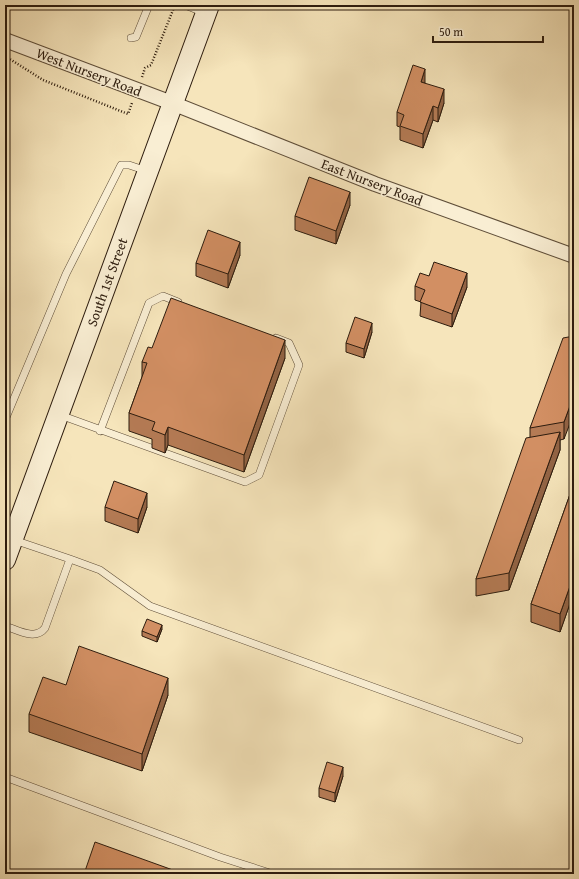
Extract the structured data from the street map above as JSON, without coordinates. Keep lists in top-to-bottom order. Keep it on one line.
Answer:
{"streets":{"main road":["South 1st Street"],"street":["West Nursery Road","East Nursery Road"]},"crossings":[["West Nursery Road","East Nursery Road"],["West Nursery Road","South 1st Street"],["East Nursery Road","South 1st Street"]],"scale_bar":"50 m"}
